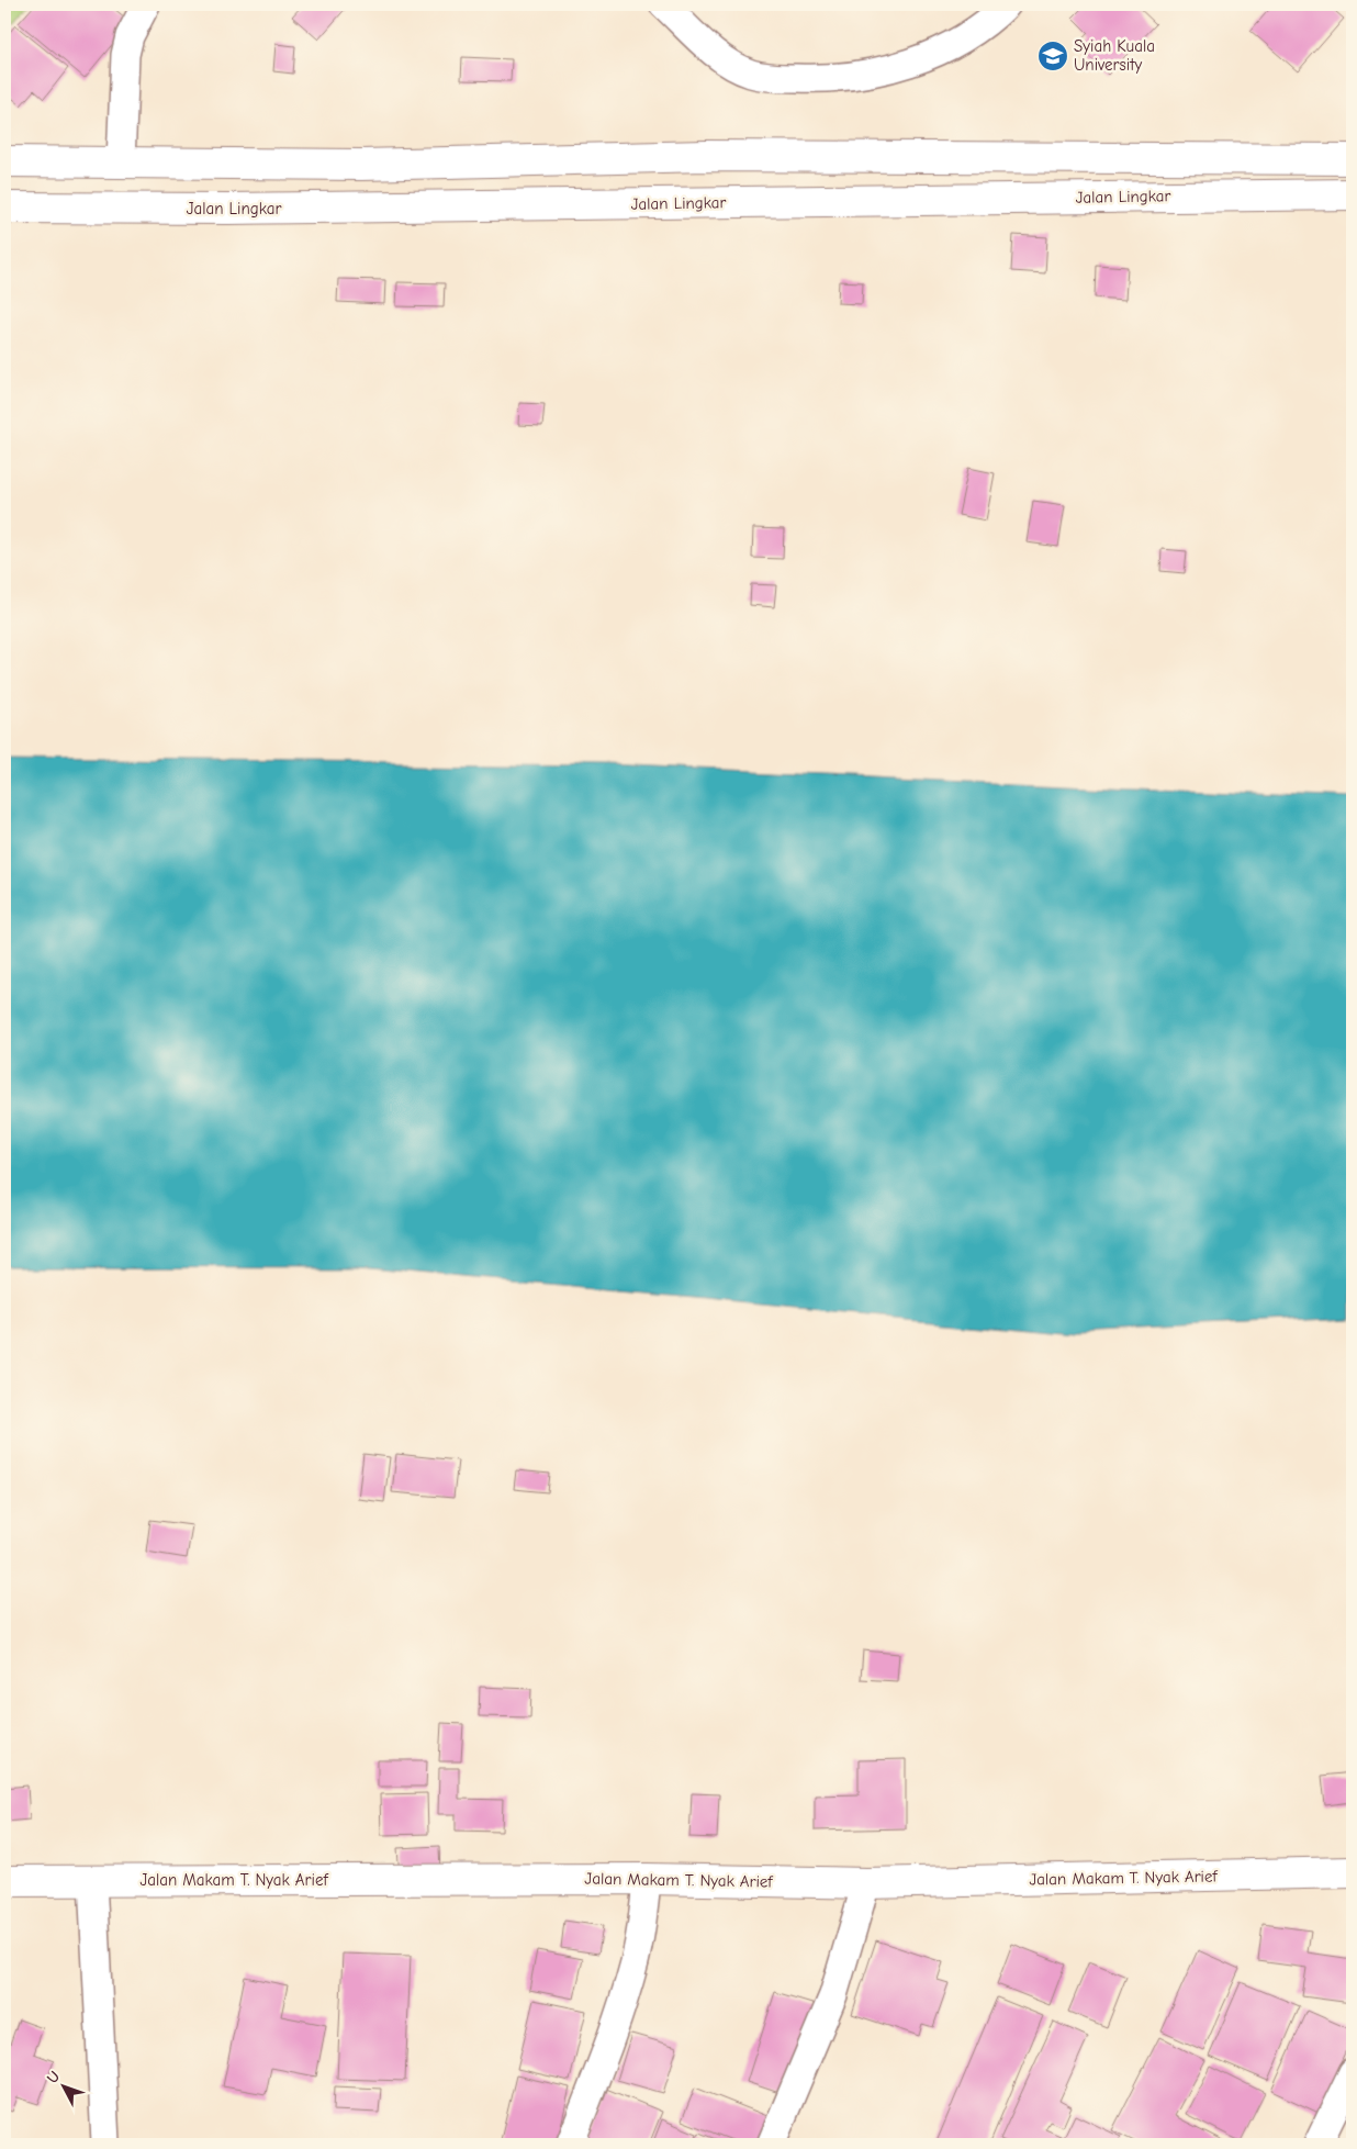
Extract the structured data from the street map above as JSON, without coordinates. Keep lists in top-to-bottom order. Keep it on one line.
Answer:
{"streets":{"street":["Jalan Lingkar","Jalan Makam T. Nyak Arief"]},"places":{"school or university":["Syiah Kuala University"]},"north":"top left"}
